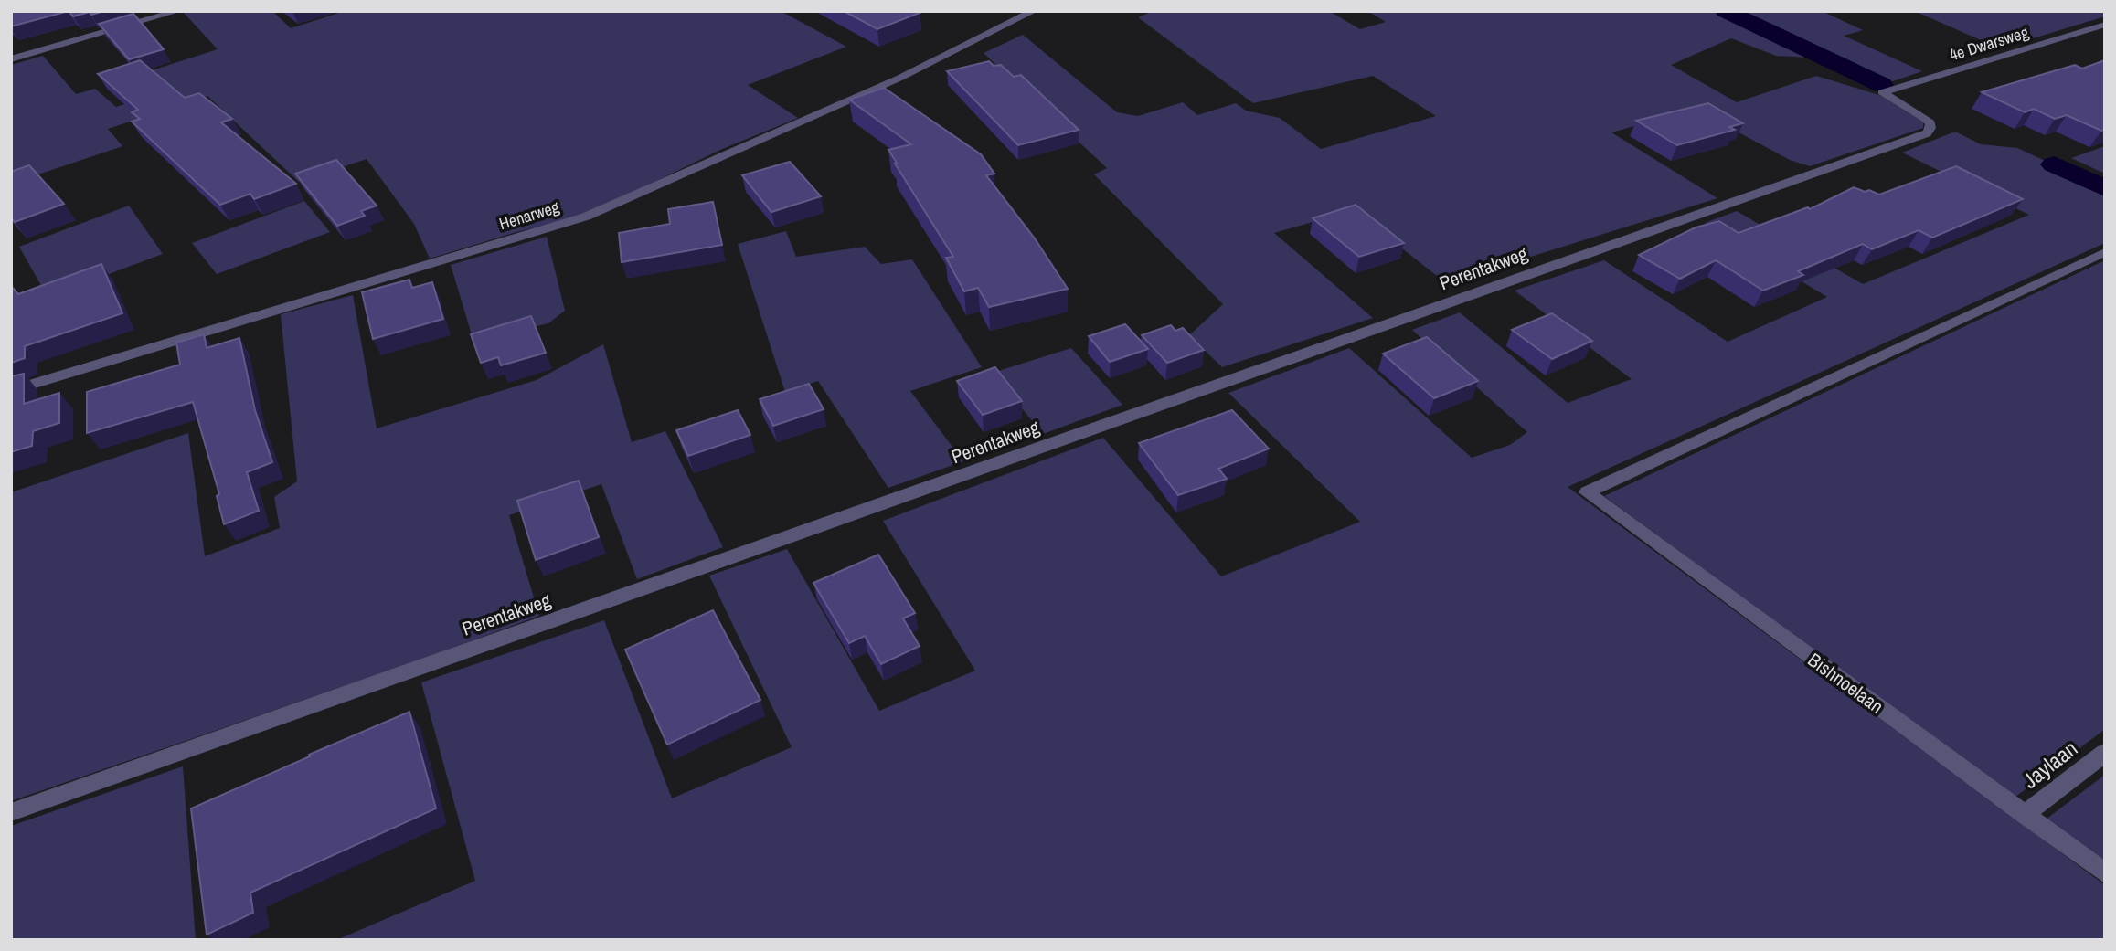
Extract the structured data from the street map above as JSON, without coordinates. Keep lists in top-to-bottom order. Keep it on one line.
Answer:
{"streets":{"street":["4e Dwarsweg","Henarweg","Perentakweg","Bishnoelaan","Jaylaan"]},"crossings":[["4e Dwarsweg","Perentakweg"],["Bishnoelaan","Jaylaan"]]}
